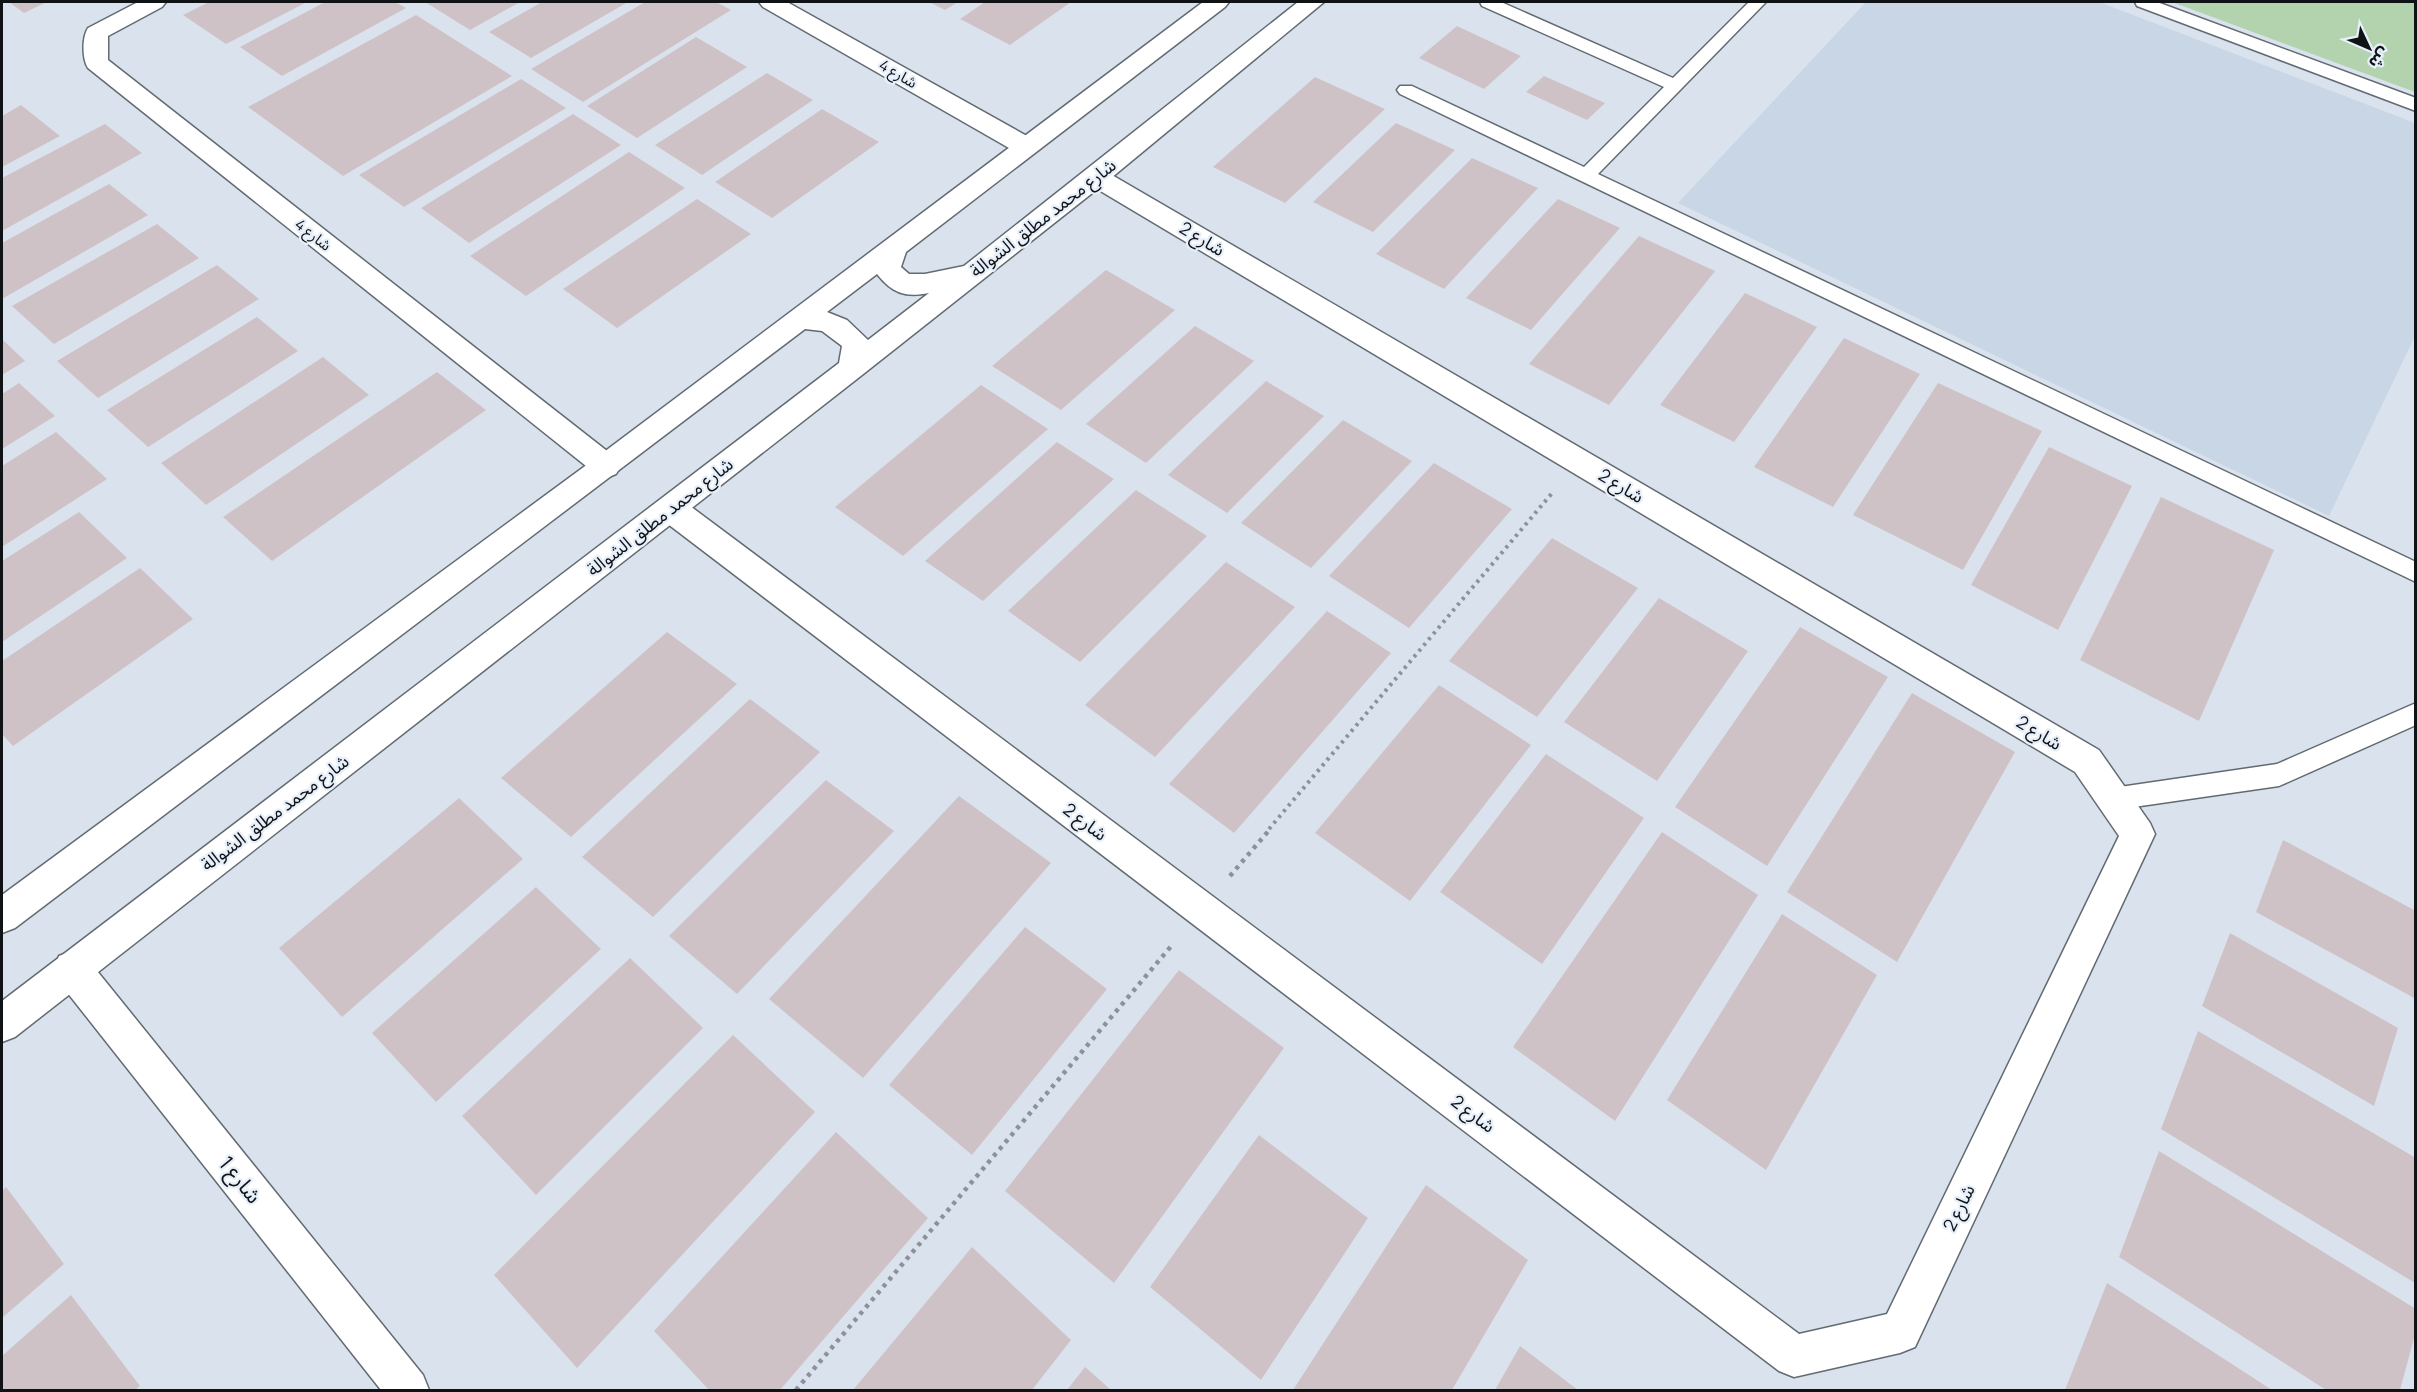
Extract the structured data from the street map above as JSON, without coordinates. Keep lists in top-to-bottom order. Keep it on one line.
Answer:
{"streets":{"street":["شارع 4","شارع محمد مطلق الشوالة","شارع 2","شارع 1"]},"crossings":[["شارع محمد مطلق الشوالة","شارع 2"],["شارع محمد مطلق الشوالة","شارع 1"]],"north":"bottom right"}
